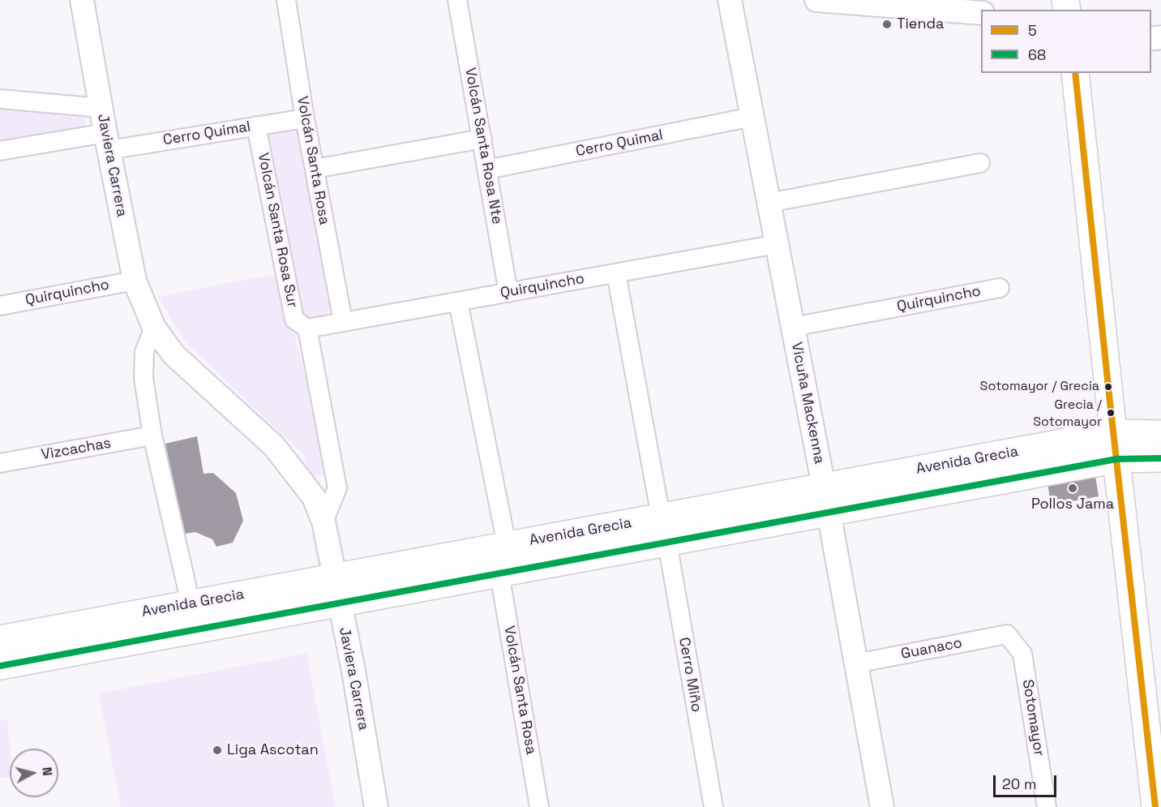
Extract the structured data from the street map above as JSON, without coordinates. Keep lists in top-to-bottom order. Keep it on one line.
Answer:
{"streets":{"main road":["Avenida Grecia"],"street":["Cerro Quimal","Volcán Santa Rosa Nte","Volcán Santa Rosa","Javiera Carrera","Volcán Santa Rosa Sur","Quirquincho","Vicuña Mackenna","Vizcachas","Guanaco","Cerro Miño","Sotomayor"]},"crossings":[["Cerro Quimal","Volcán Santa Rosa Nte"],["Cerro Quimal","Volcán Santa Rosa"],["Cerro Quimal","Javiera Carrera"],["Cerro Quimal","Volcán Santa Rosa Sur"],["Cerro Quimal","Vicuña Mackenna"],["Volcán Santa Rosa Nte","Quirquincho"],["Volcán Santa Rosa","Quirquincho"],["Volcán Santa Rosa","Avenida Grecia"],["Javiera Carrera","Quirquincho"],["Javiera Carrera","Avenida Grecia"],["Volcán Santa Rosa Sur","Quirquincho"],["Quirquincho","Vicuña Mackenna"],["Vicuña Mackenna","Avenida Grecia"],["Vicuña Mackenna","Guanaco"],["Avenida Grecia","Cerro Miño"],["Guanaco","Sotomayor"]],"places":["Tienda","Sotomayor / Grecia","Grecia / Sotomayor","Pollos Jama","Liga Ascotan"],"lines":["transit line 5","transit line 68"],"legend":["5","68"],"scale_bar":"20 m","north":"right"}
